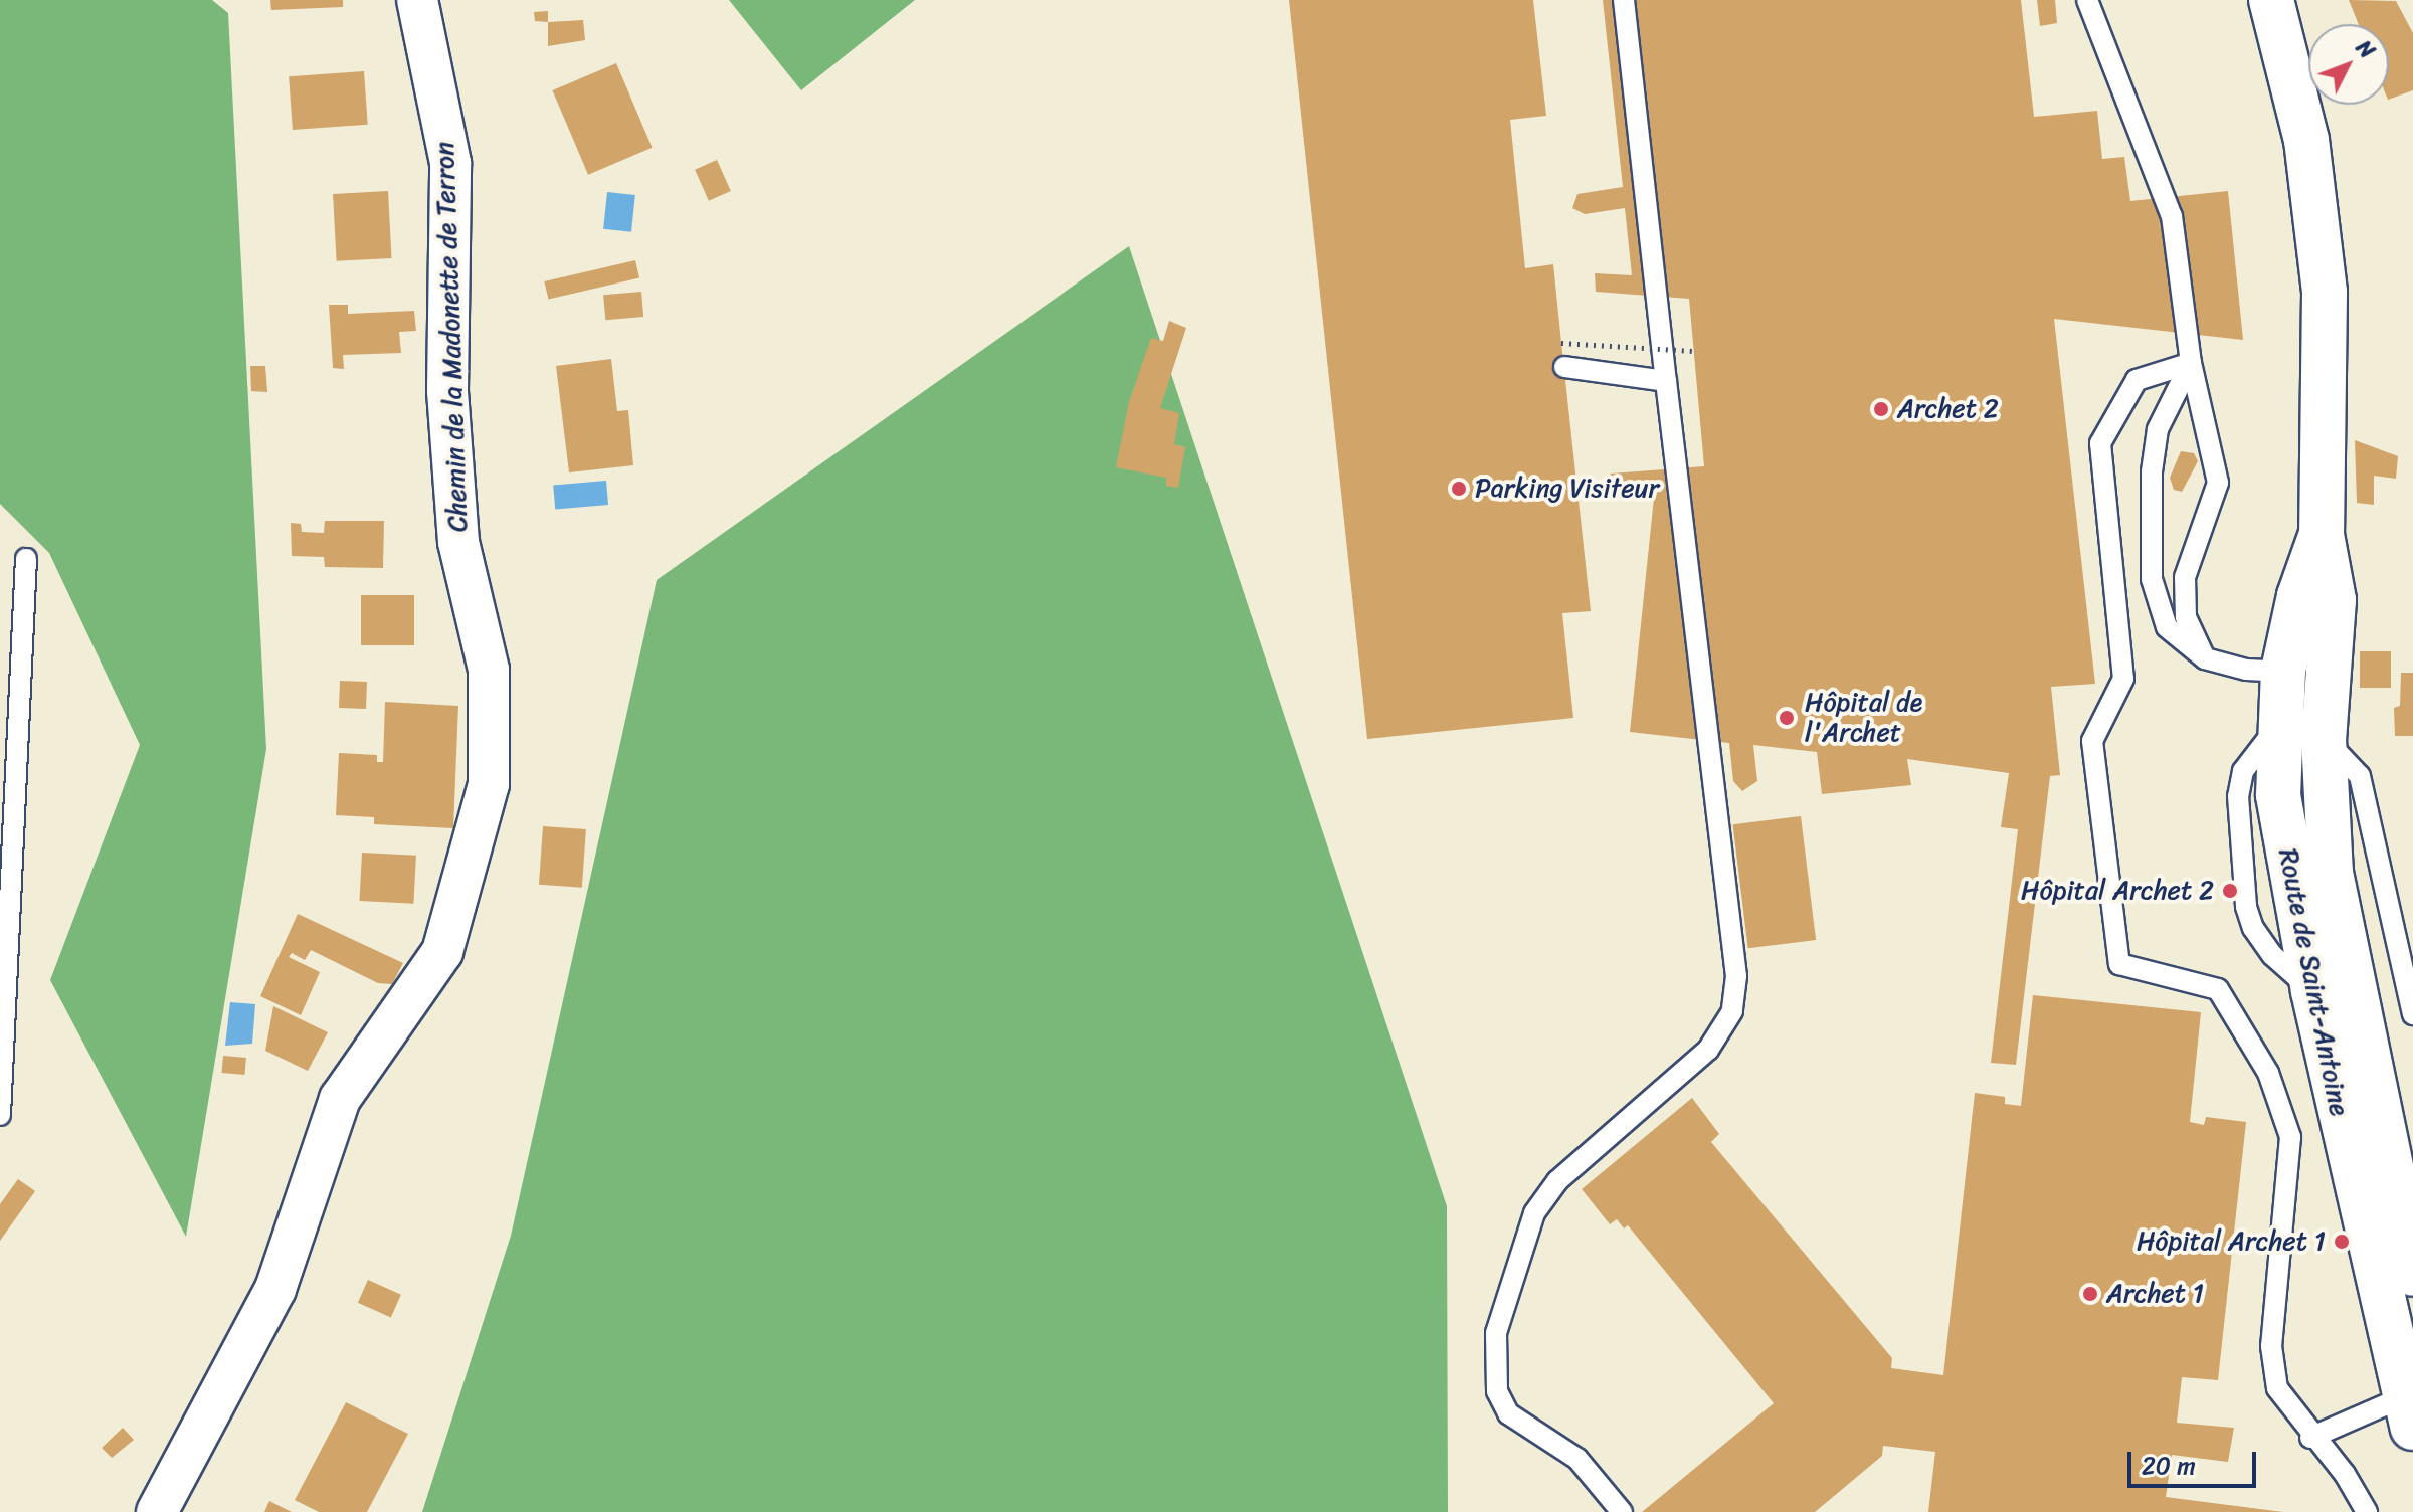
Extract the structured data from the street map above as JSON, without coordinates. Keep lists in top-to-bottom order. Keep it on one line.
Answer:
{"streets":{"street":["Chemin de la Madonette de Terron","Route de Saint-Antoine"]},"places":["Archet 2","Parking Visiteur","Hôpital de l'Archet","Hôpital Archet 2","Hôpital Archet 1","Archet 1"],"scale_bar":"20 m","north":"top right"}
